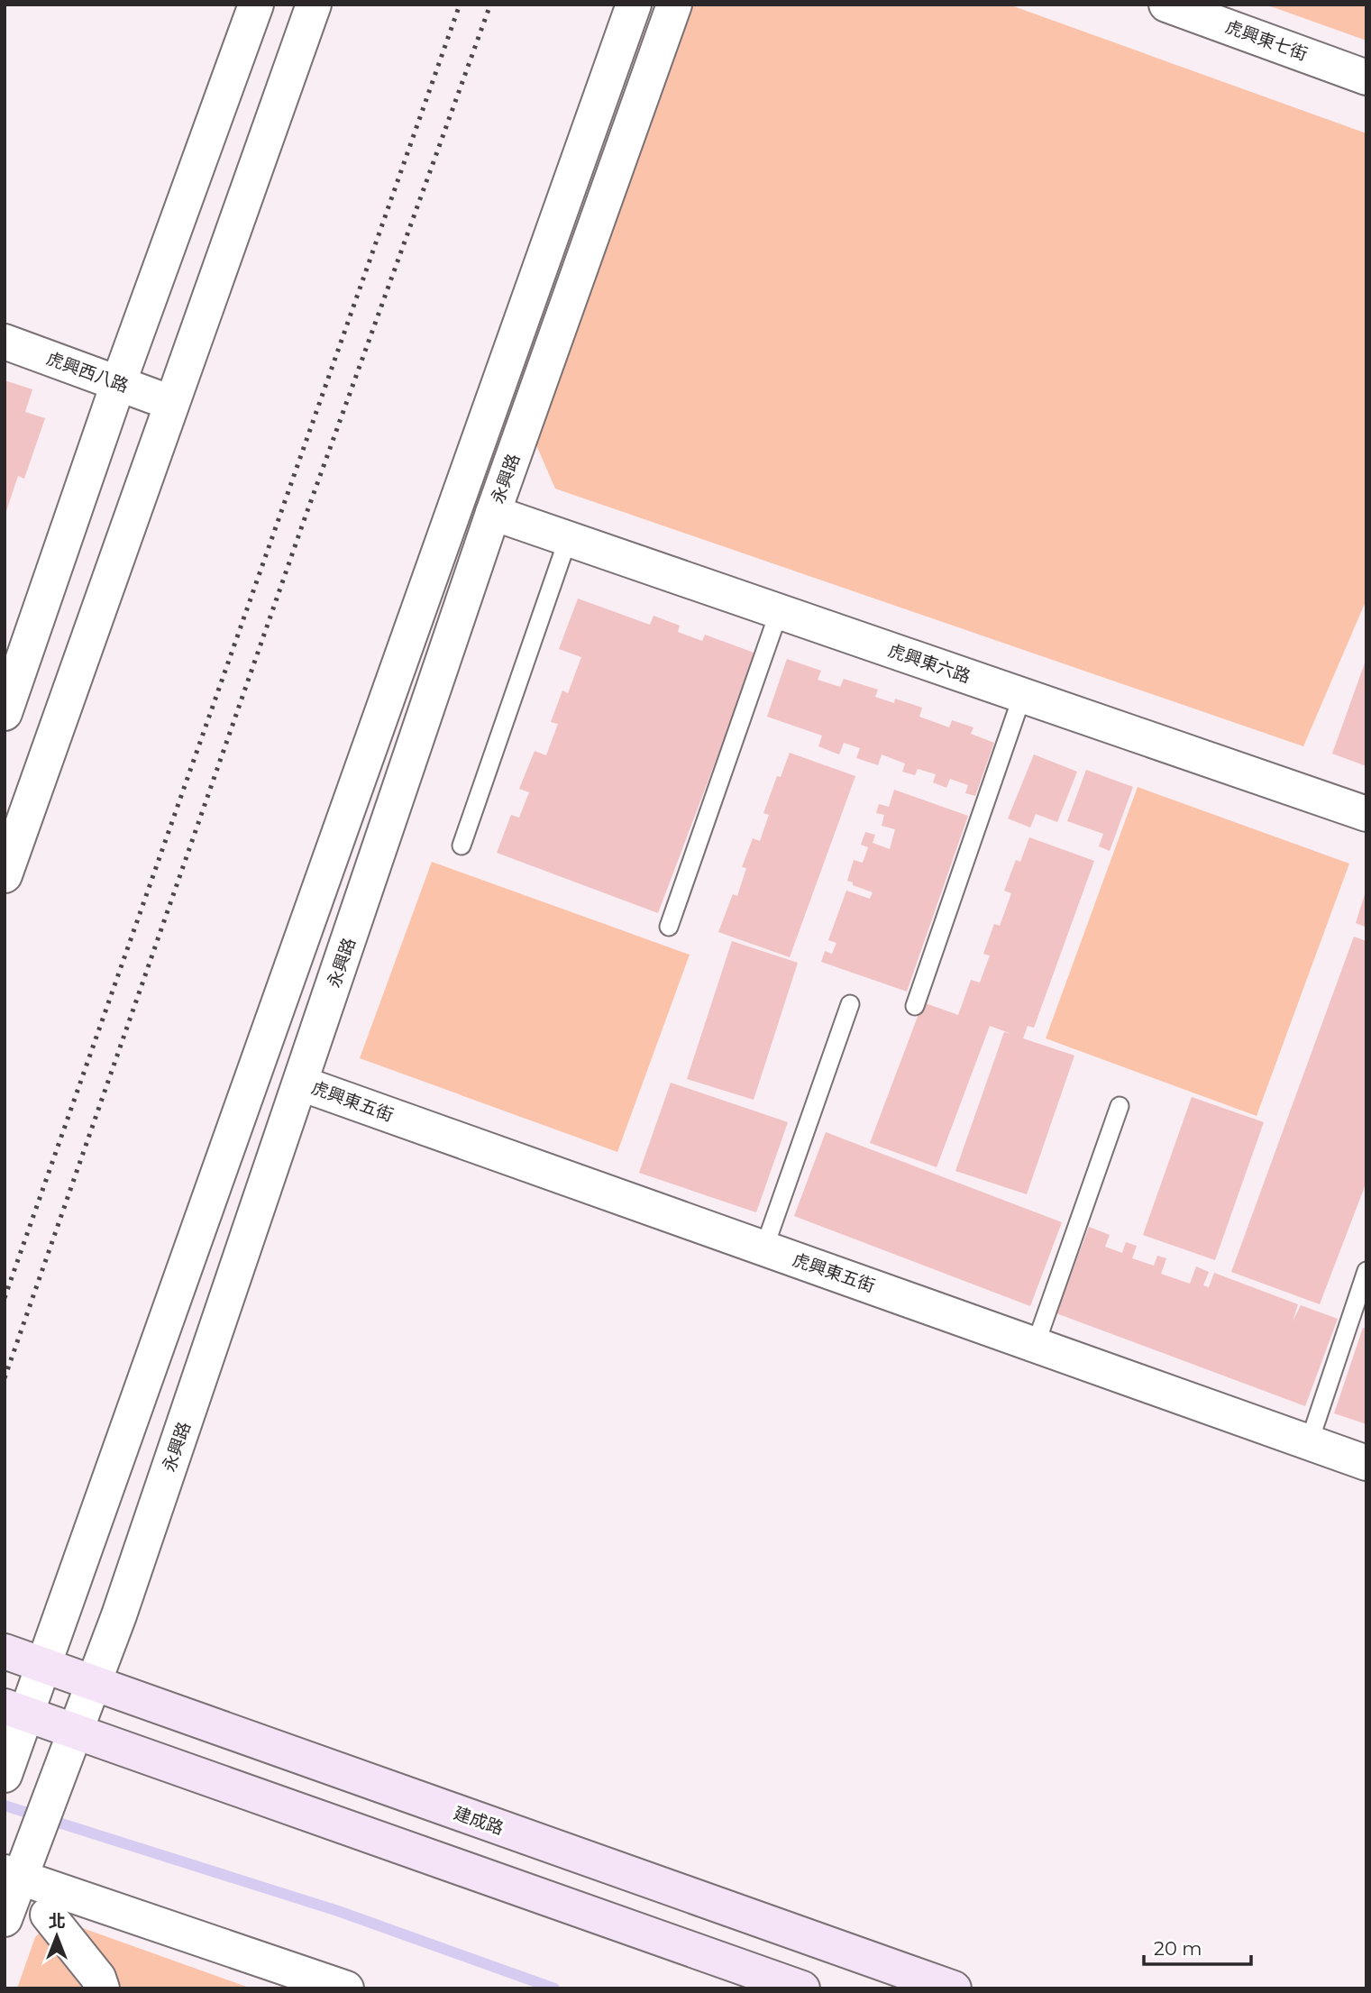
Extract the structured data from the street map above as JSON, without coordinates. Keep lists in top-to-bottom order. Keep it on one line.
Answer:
{"streets":{"street":["虎興東七街","虎興西八路","永興路","虎興東六路","虎興東五街","建成路"]},"crossings":[["永興路","虎興東六路"],["永興路","虎興東五街"],["永興路","建成路"]],"scale_bar":"20 m","north":"top"}
